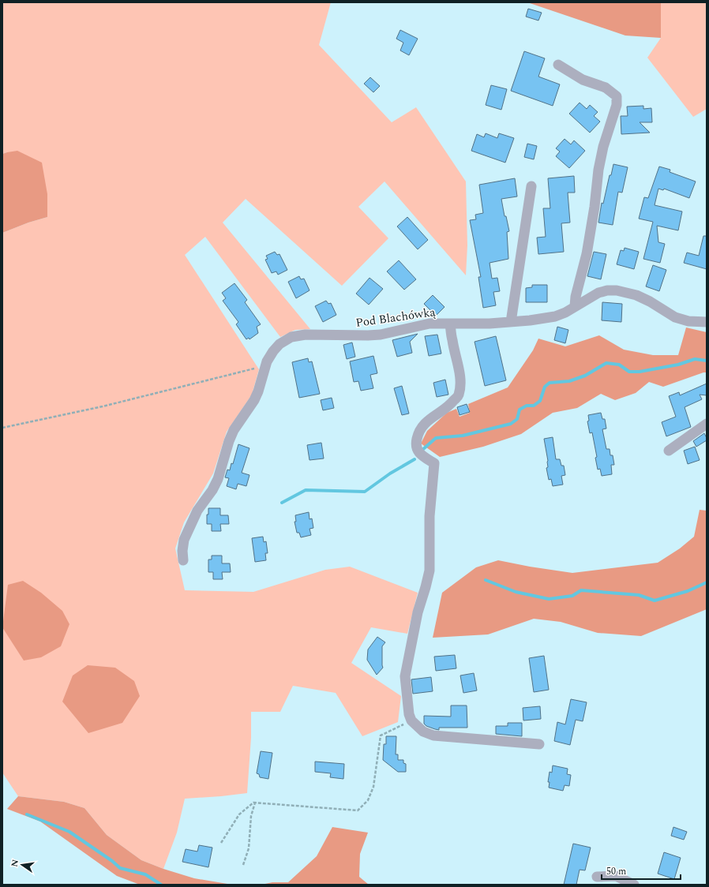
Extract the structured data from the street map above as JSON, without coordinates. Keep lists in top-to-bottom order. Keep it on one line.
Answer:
{"streets":{"street":["Pod Blachówką"]},"scale_bar":"50 m","north":"left"}
